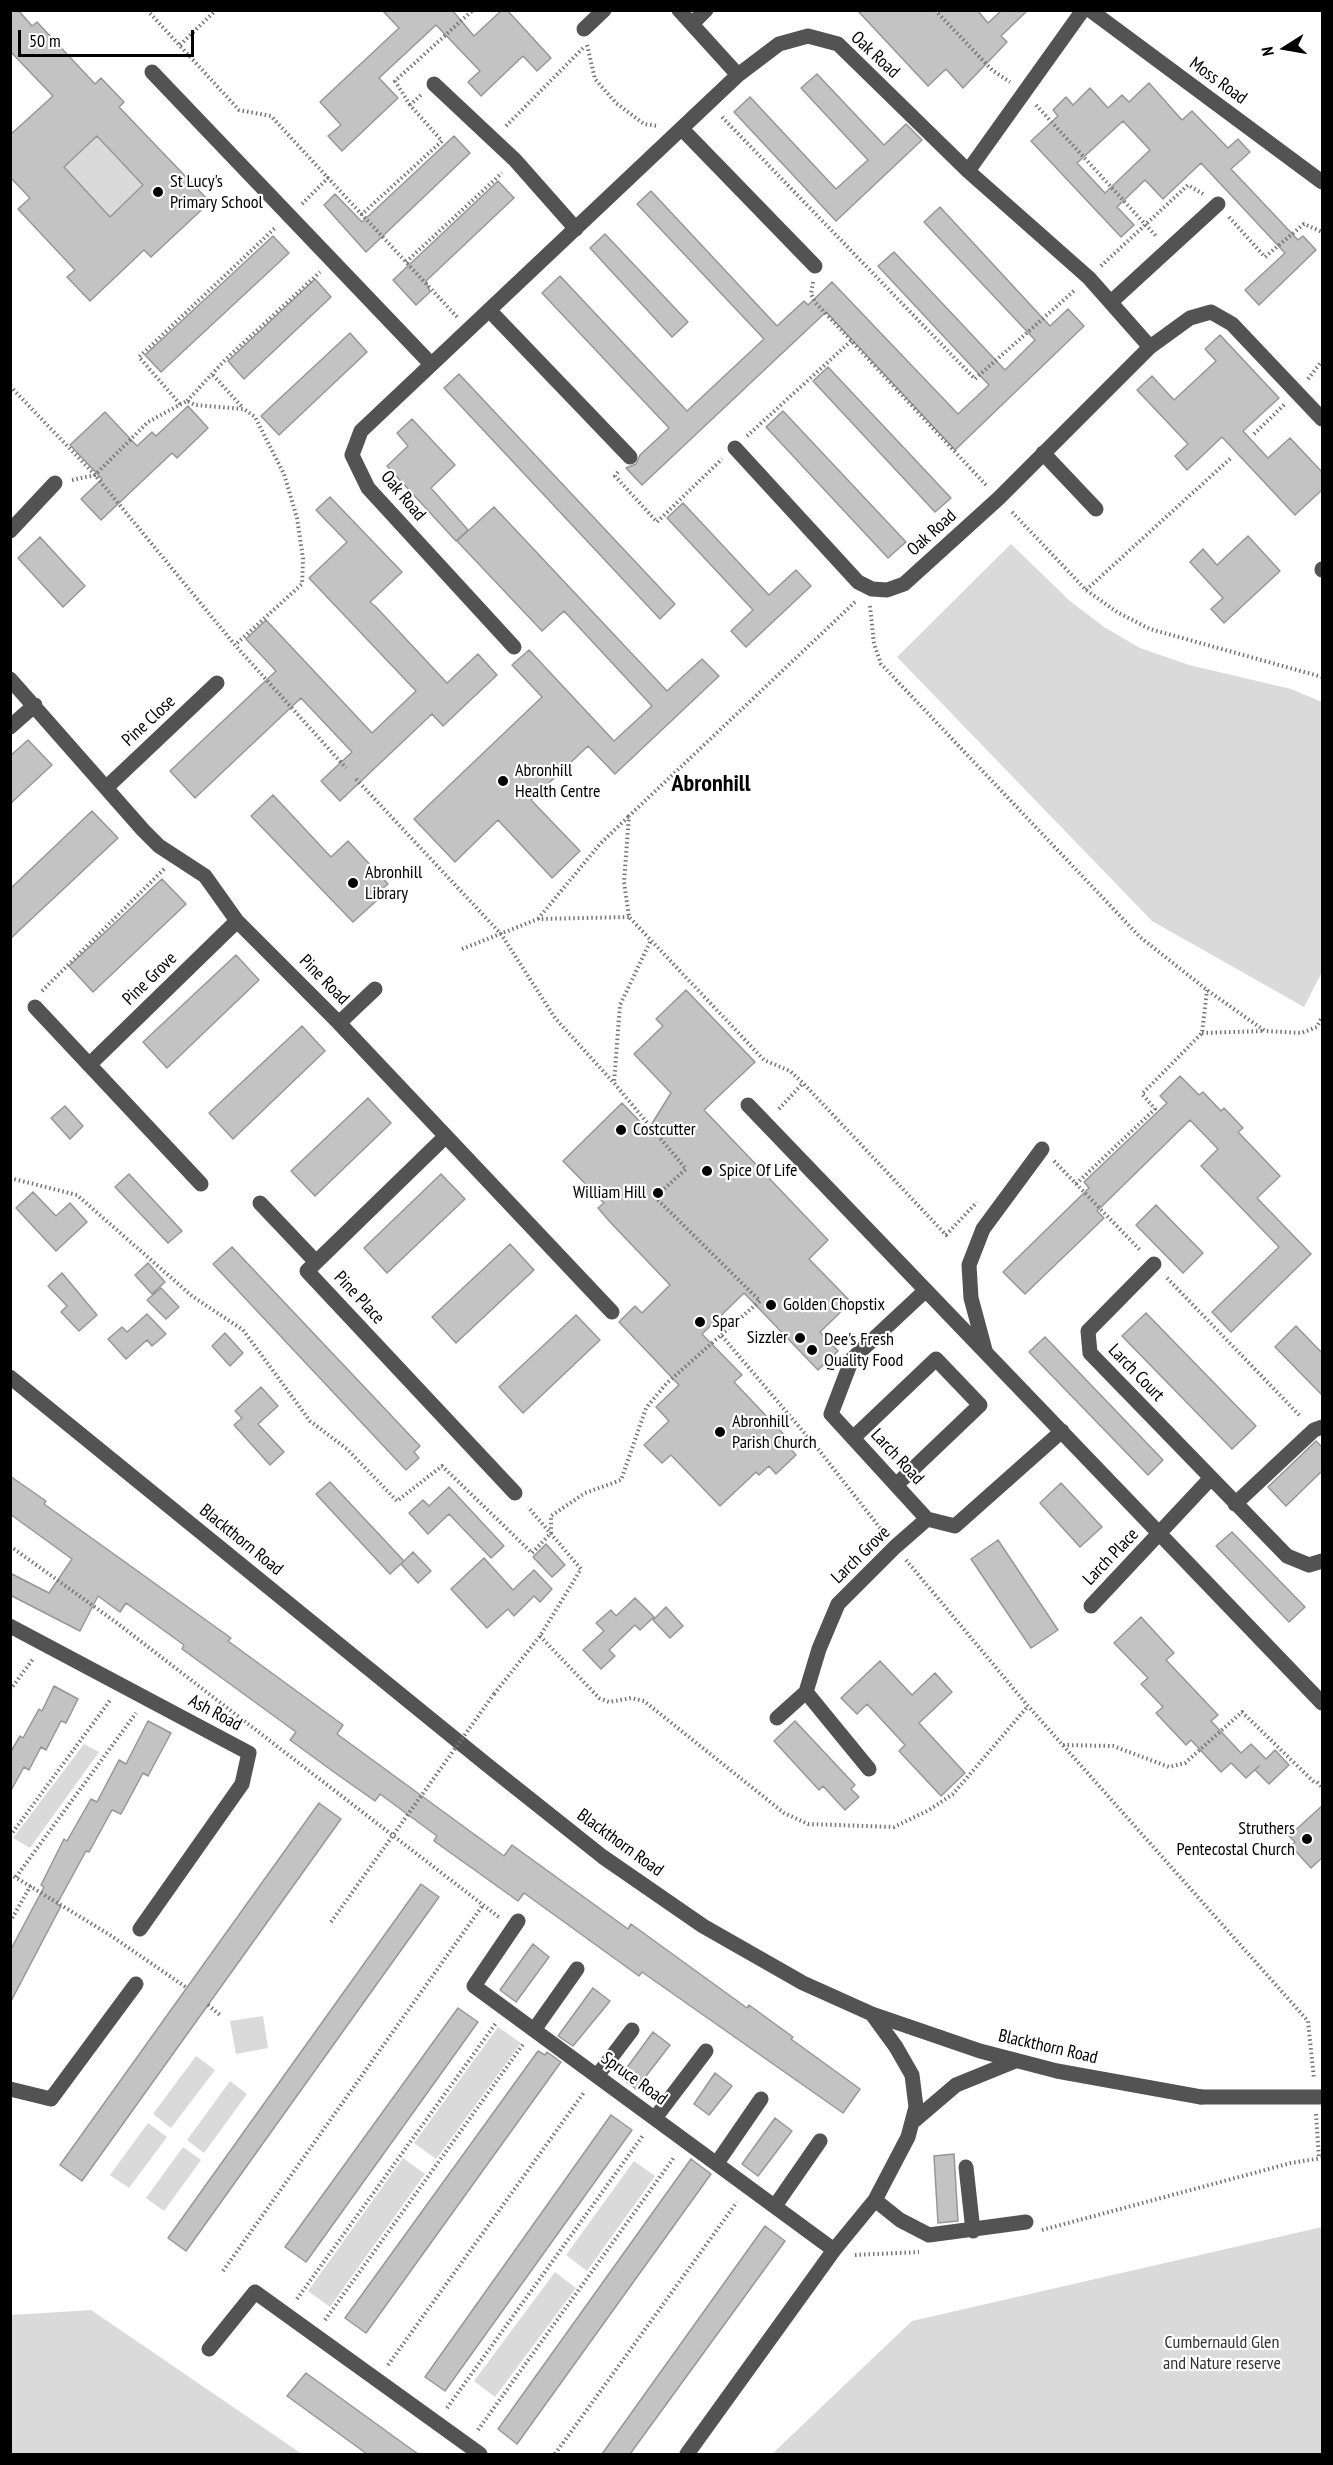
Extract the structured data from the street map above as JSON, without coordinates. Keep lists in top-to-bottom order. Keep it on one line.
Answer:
{"streets":{"street":["Oak Road","Moss Road","Pine Close","Pine Grove","Pine Road","Pine Place","Larch Court","Larch Road","Blackthorn Road","Larch Grove","Larch Place","Ash Road","Spruce Road"]},"crossings":[["Pine Close","Pine Road"],["Pine Grove","Pine Road"],["Pine Road","Pine Place"],["Larch Road","Larch Grove"]],"districts":["Abronhill"],"parks":["Cumbernauld Glen and Nature reserve"],"places":["St Lucy's Primary School","Abronhill Health Centre","Abronhill Library","Costcutter","Spice Of Life","William Hill","Golden Chopstix","Spar","Sizzler","Dee's Fresh Quality Food","Abronhill Parish Church","Struthers Pentecostal Church"],"scale_bar":"50 m","north":"left"}
